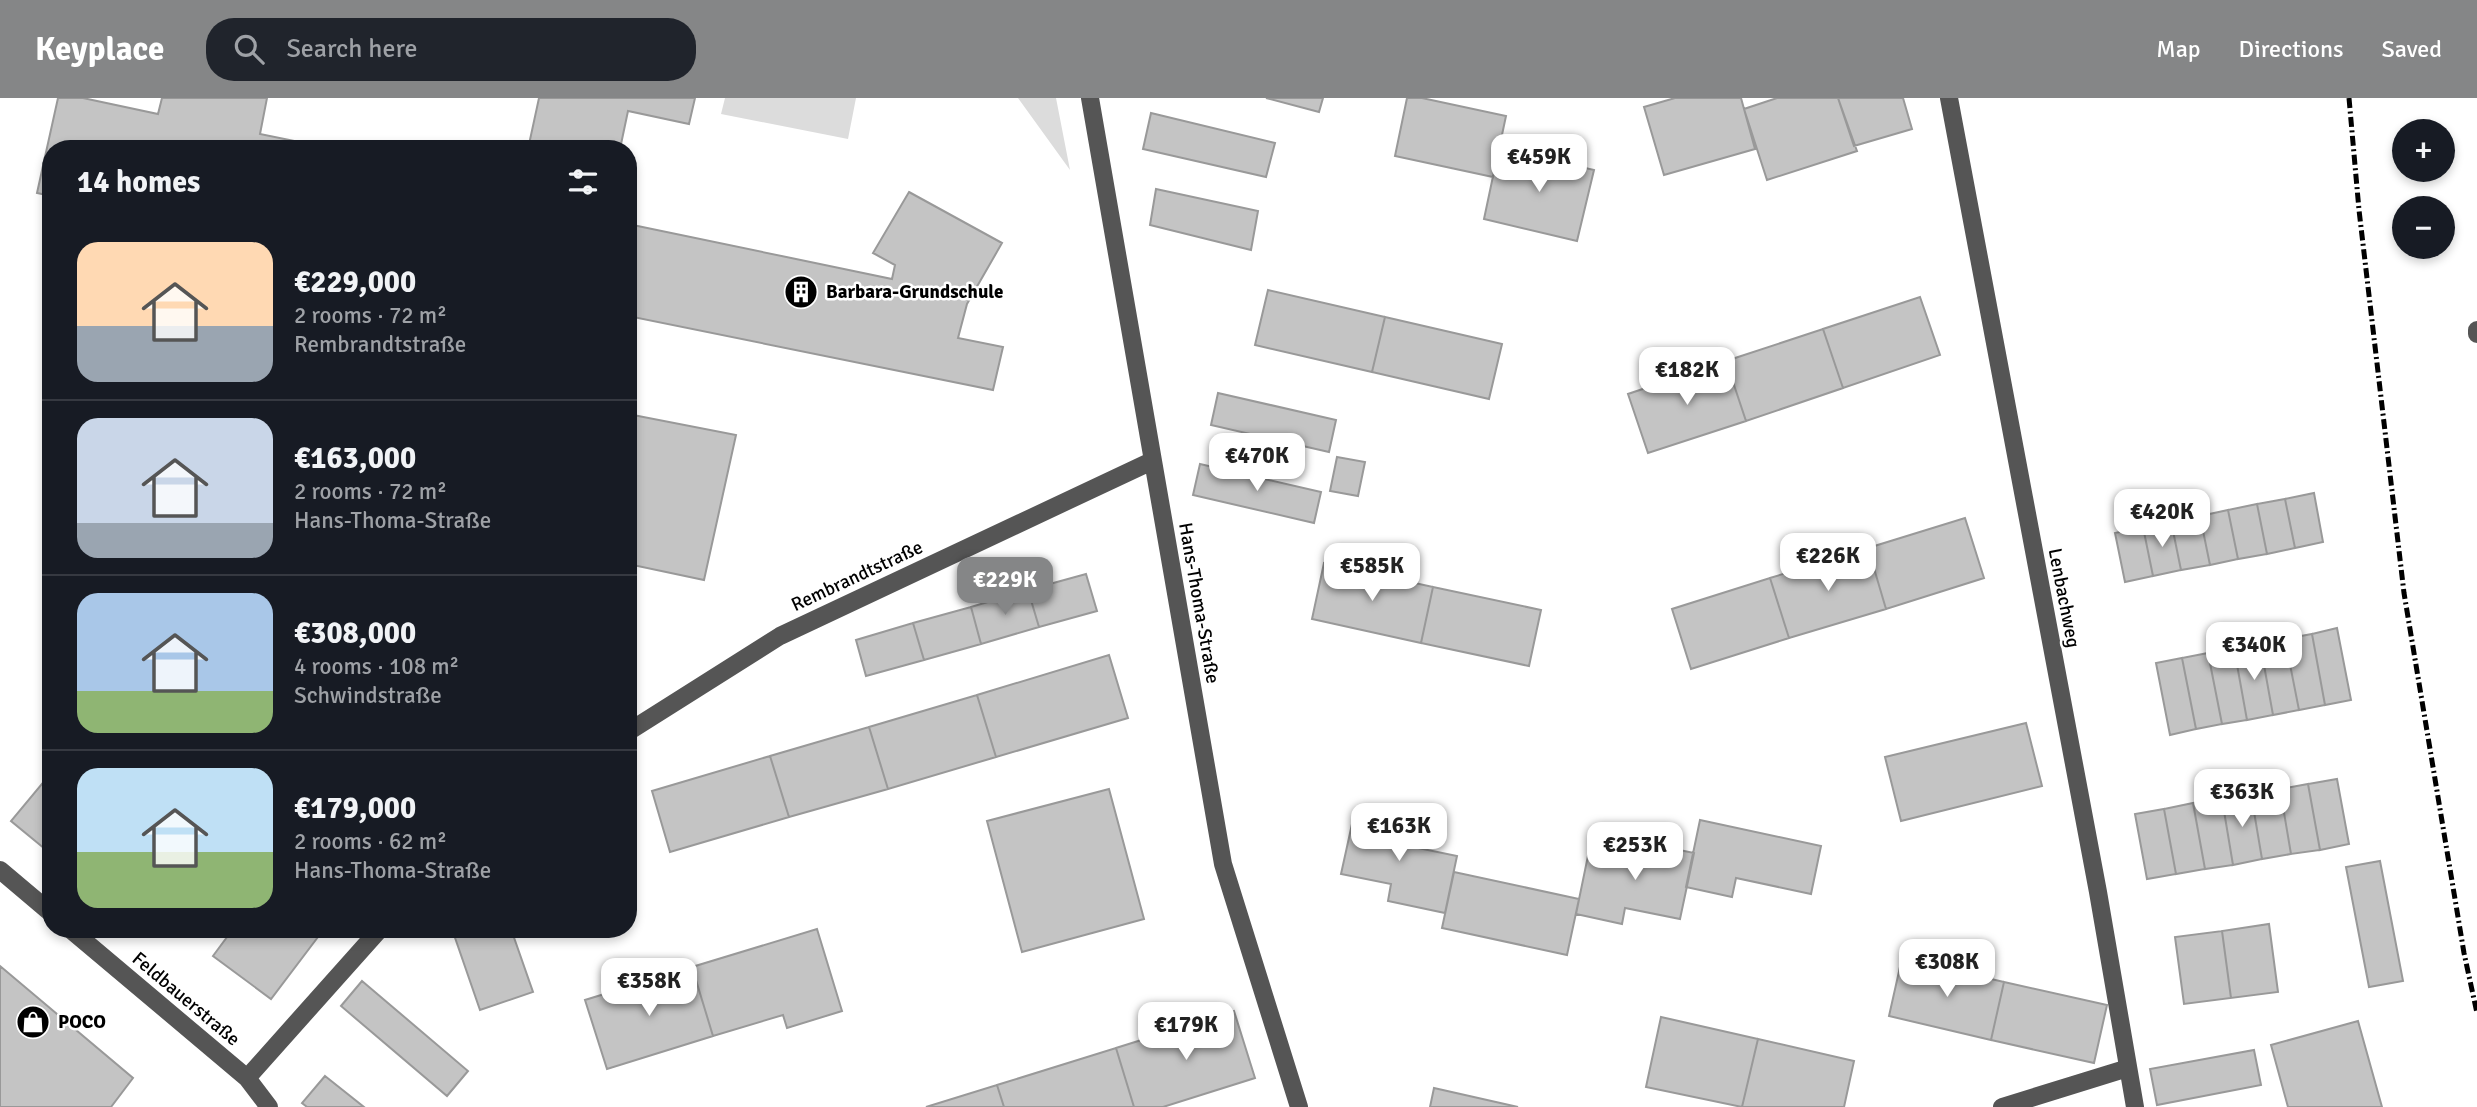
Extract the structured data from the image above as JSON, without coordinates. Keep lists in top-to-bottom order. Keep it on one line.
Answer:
{"streets":{"street":["Rembrandtstraße","Lenbachweg","Hans-Thoma-Straße","Feldbauerstraße"]},"crossings":[["Rembrandtstraße","Hans-Thoma-Straße"]],"places":{"building":["Barbara-Grundschule"],"shop":["POCO"]},"page":{"header":"Keyplace","search":"Search here","nav":["Map","Directions","Saved"],"map_buttons":["+","−"],"price":["€459K","€182K","€470K","€420K","€226K","€585K","€229K","€340K","€363K","€163K","€253K","€308K","€358K","€179K"],"heading":"14 homes","list":[{"name":"€229,000","note":"2 rooms · 72 m² · Rembrandtstraße"},{"name":"€163,000","note":"2 rooms · 72 m² · Hans-Thoma-Straße"},{"name":"€308,000","note":"4 rooms · 108 m² · Schwindstraße"},{"name":"€179,000","note":"2 rooms · 62 m² · Hans-Thoma-Straße"}]}}
